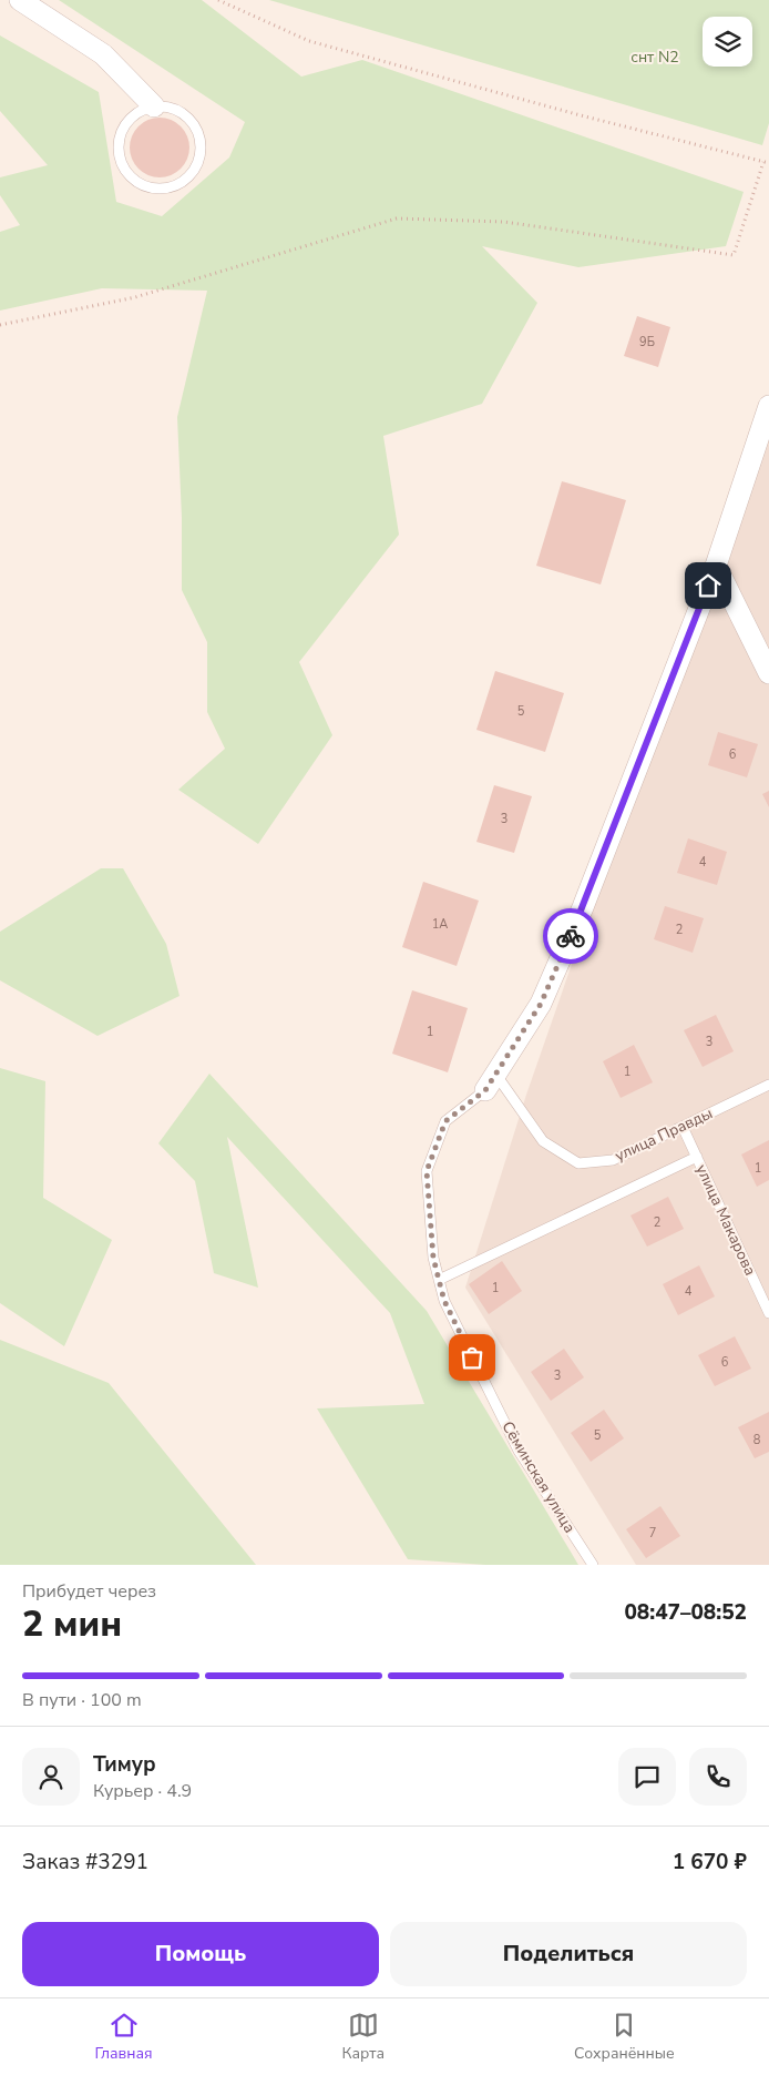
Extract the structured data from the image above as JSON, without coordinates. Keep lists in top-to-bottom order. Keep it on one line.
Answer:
{"streets":{"lane":["улица Правды","улица Макарова","Сёминская улица"]},"crossings":[["улица Правды","улица Макарова"],["улица Правды","Сёминская улица"]],"parks":["снт N2"],"house_numbers":["9Б","5","6","3","4","1А","2","1","3","1","1","2","1","4","6","3","5","8","7"],"page":{"heading":["2 мин","Прибудет через","08:47–08:52"],"panel":["Тимур","Курьер · 4.9","Заказ #3291","1 670 ₽"],"bar":"В пути · 100 m","buttons":["Помощь","Поделиться"],"tabs":["Главная","Карта","Сохранённые"]}}
